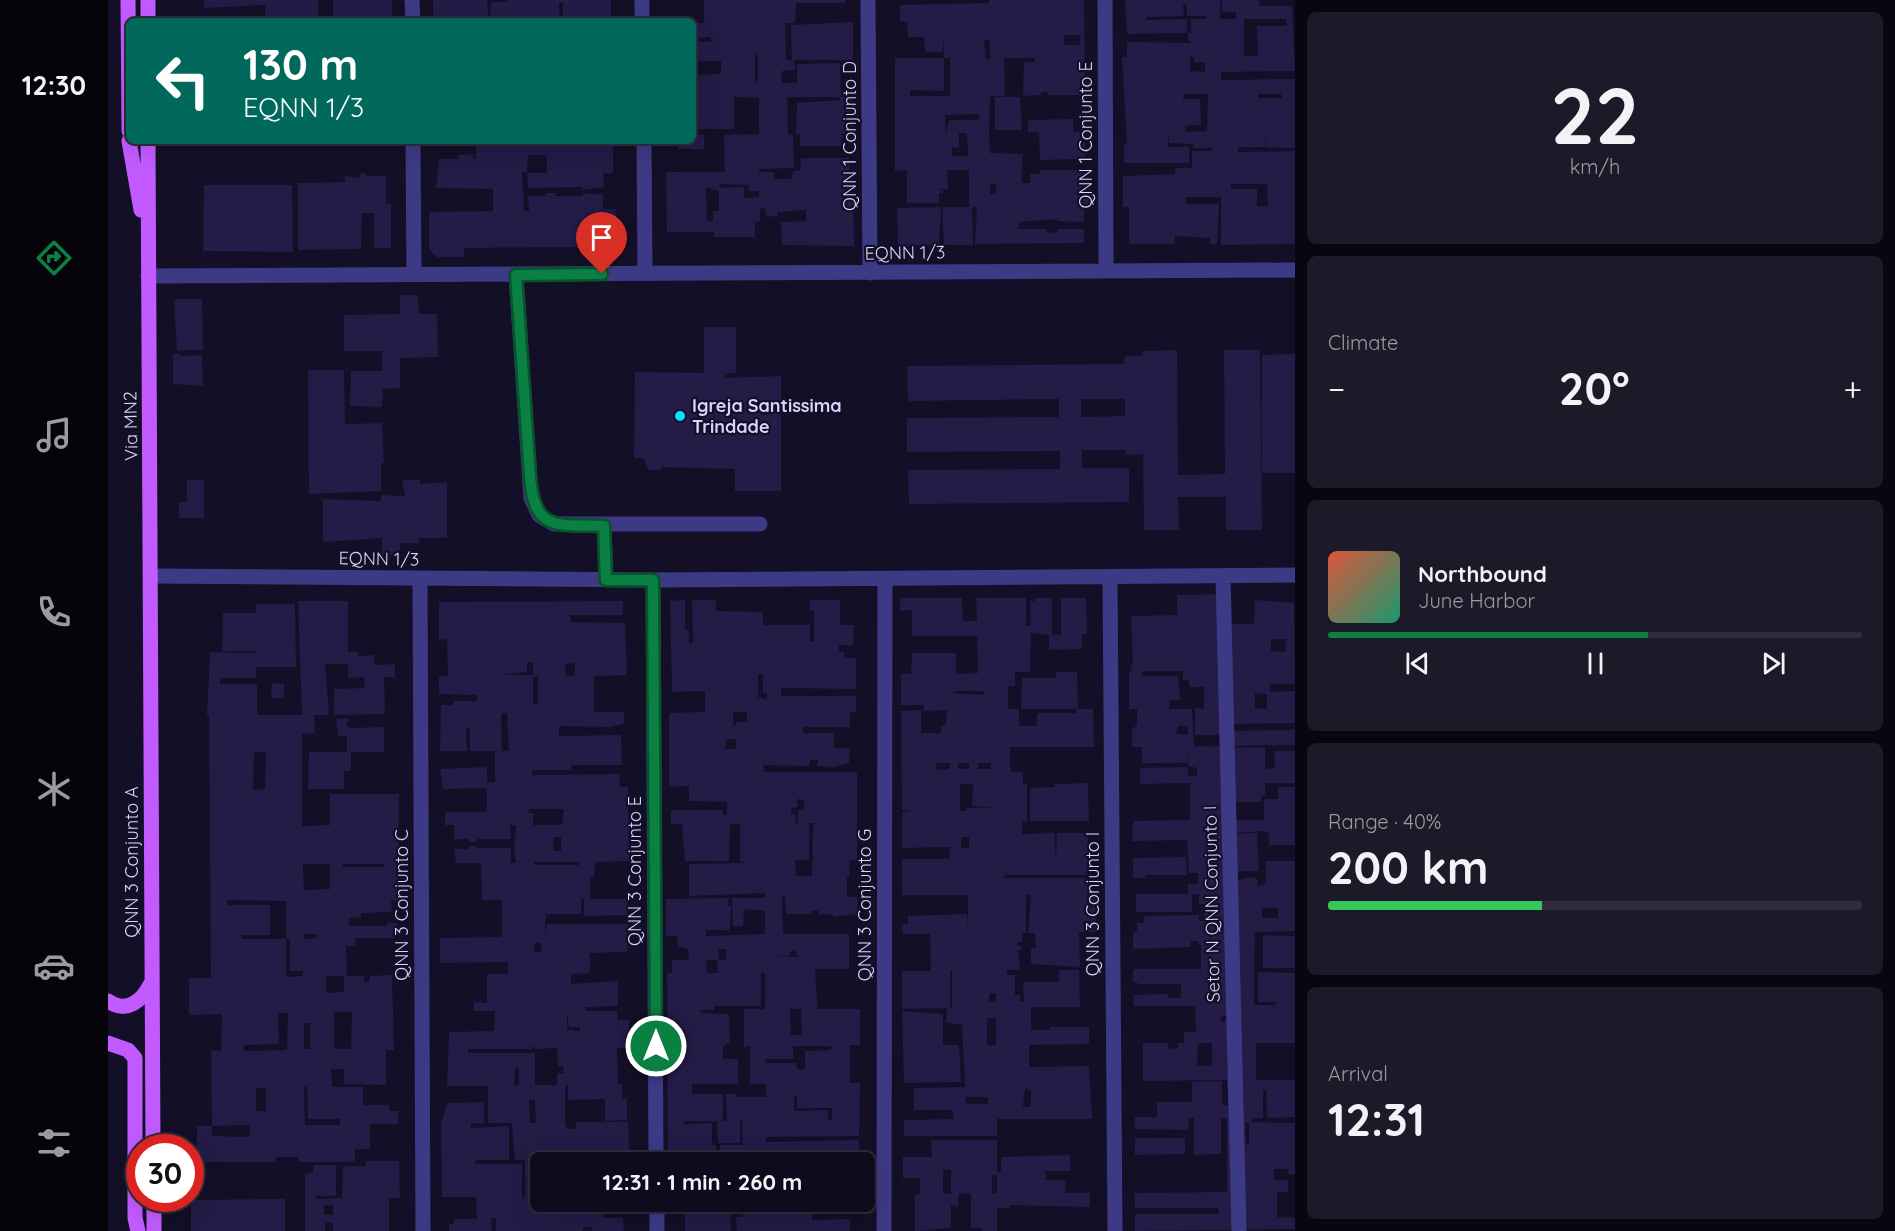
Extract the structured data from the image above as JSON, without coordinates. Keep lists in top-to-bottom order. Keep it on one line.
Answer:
{"streets":{"main road":["Via MN2","QNN 3 Conjunto A"],"street":["QNN 1 Conjunto E","QNN 1 Conjunto D","EQNN 1/3","QNN 3 Conjunto E","QNN 3 Conjunto I","Setor N QNN Conjunto I","QNN 3 Conjunto C","QNN 3 Conjunto G"]},"crossings":[["QNN 1 Conjunto E","EQNN 1/3"],["QNN 1 Conjunto D","EQNN 1/3"],["EQNN 1/3","Via MN2"],["EQNN 1/3","QNN 3 Conjunto A"],["EQNN 1/3","QNN 3 Conjunto E"],["EQNN 1/3","QNN 3 Conjunto I"],["EQNN 1/3","Setor N QNN Conjunto I"],["EQNN 1/3","QNN 3 Conjunto C"],["EQNN 1/3","QNN 3 Conjunto G"],["Via MN2","QNN 3 Conjunto A"]],"places":["Igreja Santissima Trindade"],"page":{"tabs":"12:30","tile":[["22","km/h"],"Climate",["Range · 40%","200 km"],["Arrival","12:31"]],"turn":["130 m","EQNN 1/3"],"heat":["−","20°","+"],"song":["Northbound","June Harbor"],"limit":"30","trip":"12:31 · 1 min · 260 m"}}
